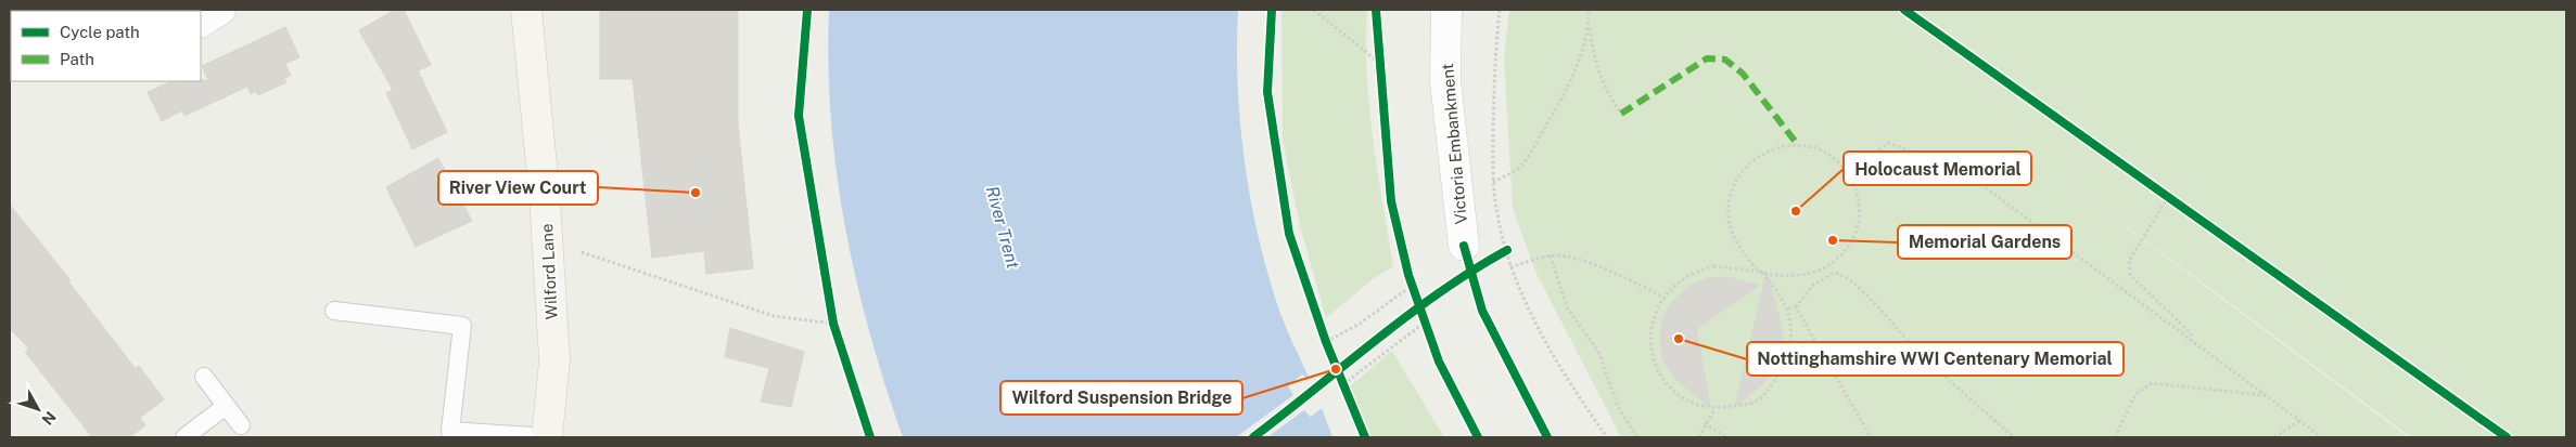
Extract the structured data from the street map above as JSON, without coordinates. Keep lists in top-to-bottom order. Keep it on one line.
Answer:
{"streets":{"main road":["Wilford Lane"],"street":["Victoria Embankment"]},"water":["River Trent"],"places":["River View Court","Holocaust Memorial","Memorial Gardens","Nottinghamshire WWI Centenary Memorial","Wilford Suspension Bridge"],"legend":["Cycle path","Path"],"north":"bottom right"}
